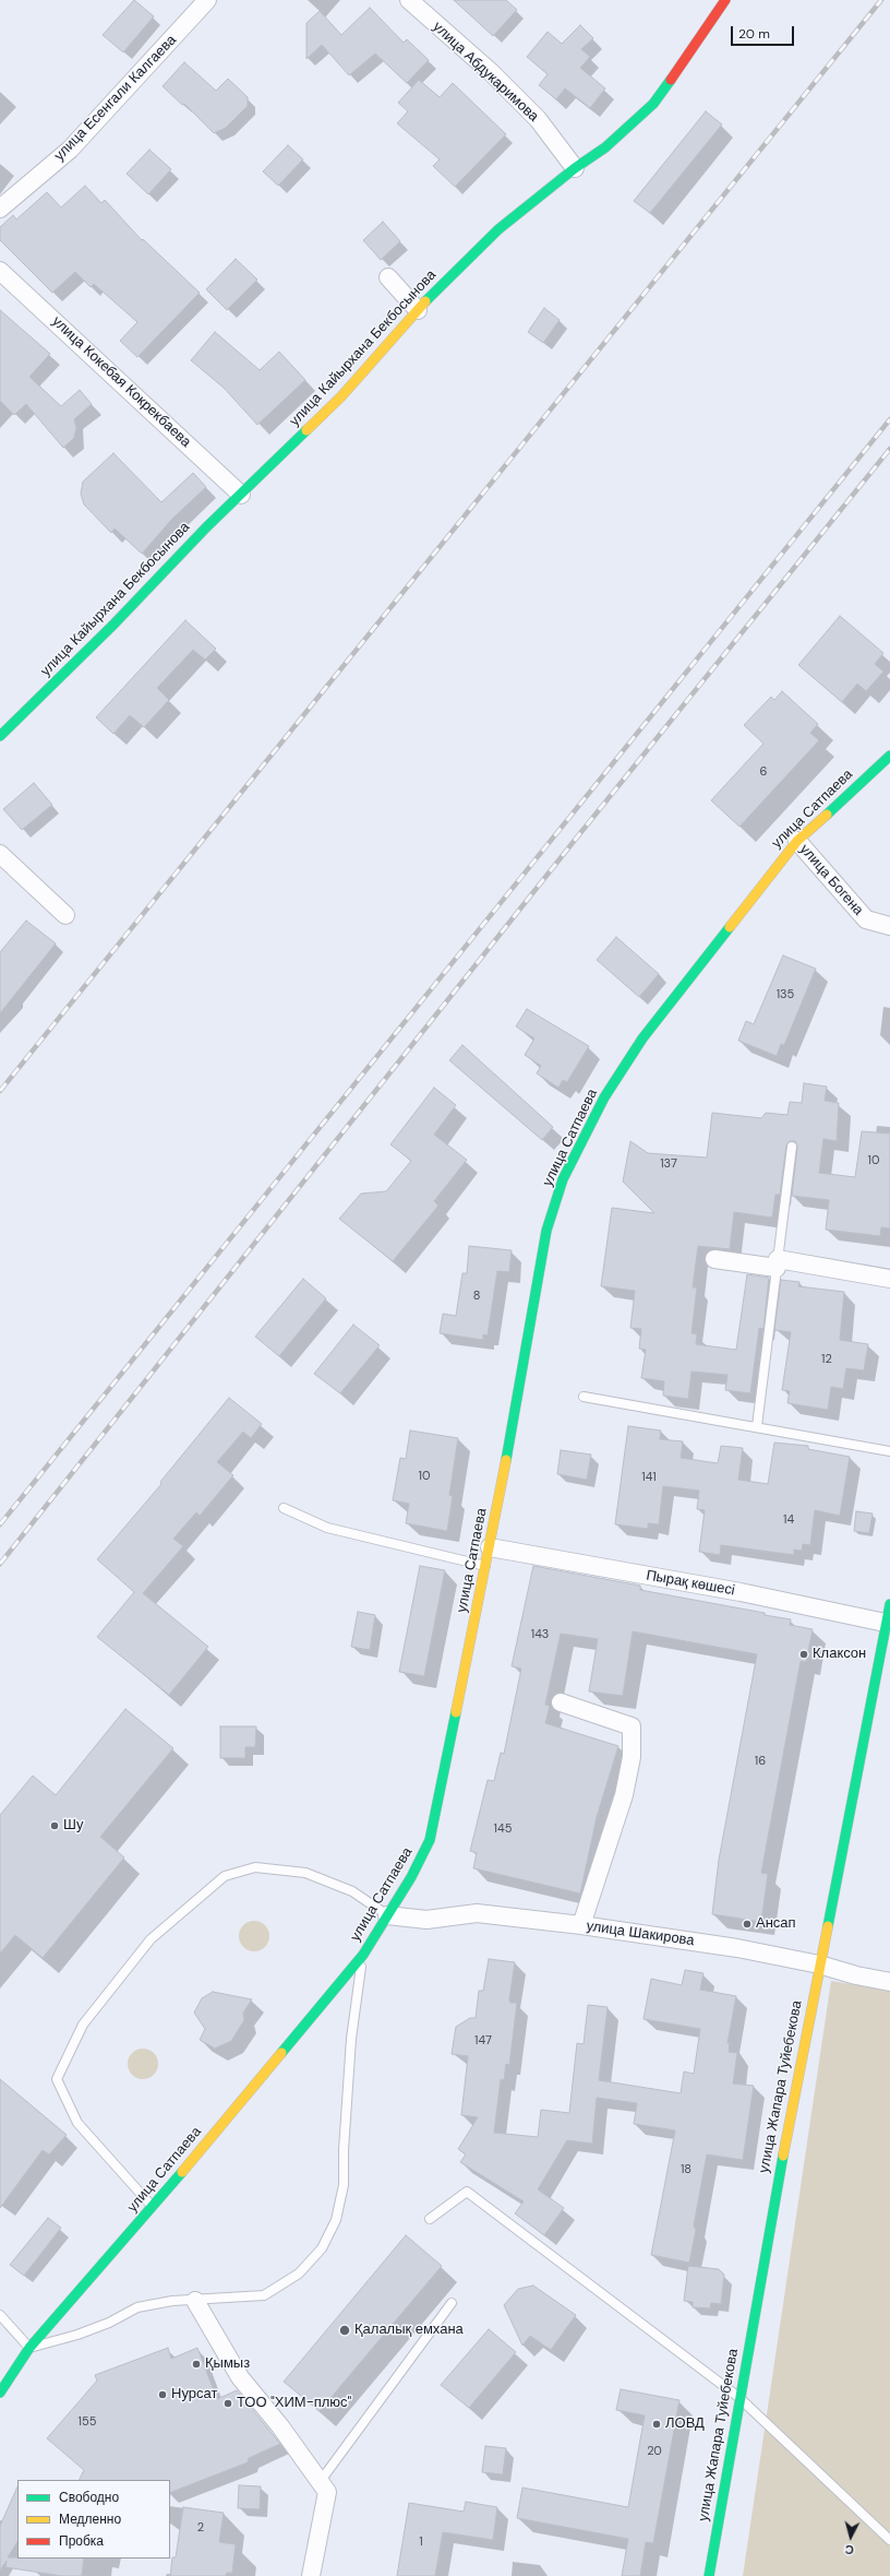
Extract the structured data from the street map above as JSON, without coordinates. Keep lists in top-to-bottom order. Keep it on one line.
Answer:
{"streets":{"street":["улица Абдукаримова","улица Есенгали Калгаева","улица Кайырхана Бекбосынова","улица Кокебая Кокрекбаева","улица Сатпаева","улица Богена","Пырақ көшесі","улица Шакирова","улица Жапара Туйебекова"]},"crossings":[["улица Абдукаримова","улица Кайырхана Бекбосынова"],["улица Кайырхана Бекбосынова","улица Кокебая Кокрекбаева"],["улица Сатпаева","улица Богена"],["улица Сатпаева","Пырақ көшесі"],["улица Сатпаева","улица Шакирова"],["Пырақ көшесі","улица Жапара Туйебекова"],["улица Шакирова","улица Жапара Туйебекова"]],"places":["Клаксон","Шу","Ансап","Қалалық емхана","Қымыз","Нурсат","ТОО \"ХИМ-плюс\"","ЛОВД"],"house_numbers":["6","135","10","137","8","12","10","141","14","143","16","145","147","18","155","20","2","1"],"legend":["Свободно","Медленно","Пробка"],"scale_bar":"20 m","north":"bottom"}
